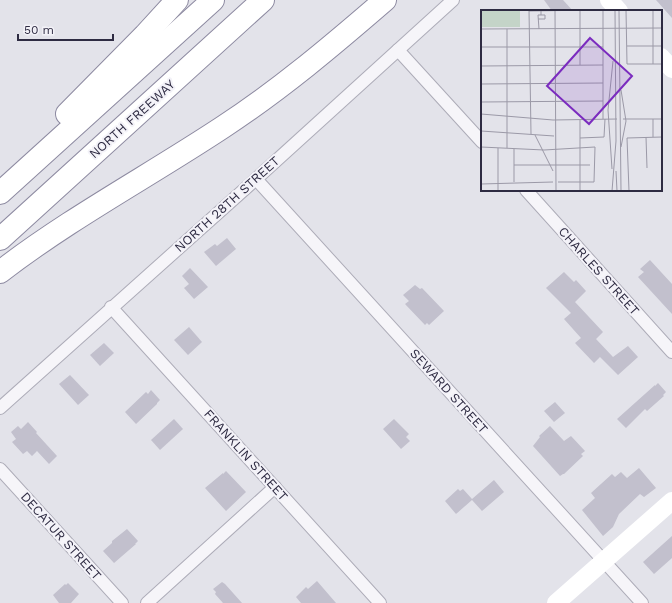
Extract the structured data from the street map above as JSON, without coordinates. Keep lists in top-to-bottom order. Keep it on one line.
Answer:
{"streets":{"highway":["NORTH FREEWAY"],"street":["NORTH 28TH STREET","CHARLES STREET","SEWARD STREET","FRANKLIN STREET","DECATUR STREET"]},"crossings":[["NORTH 28TH STREET","SEWARD STREET"],["NORTH 28TH STREET","FRANKLIN STREET"]],"scale_bar":"50 m"}
